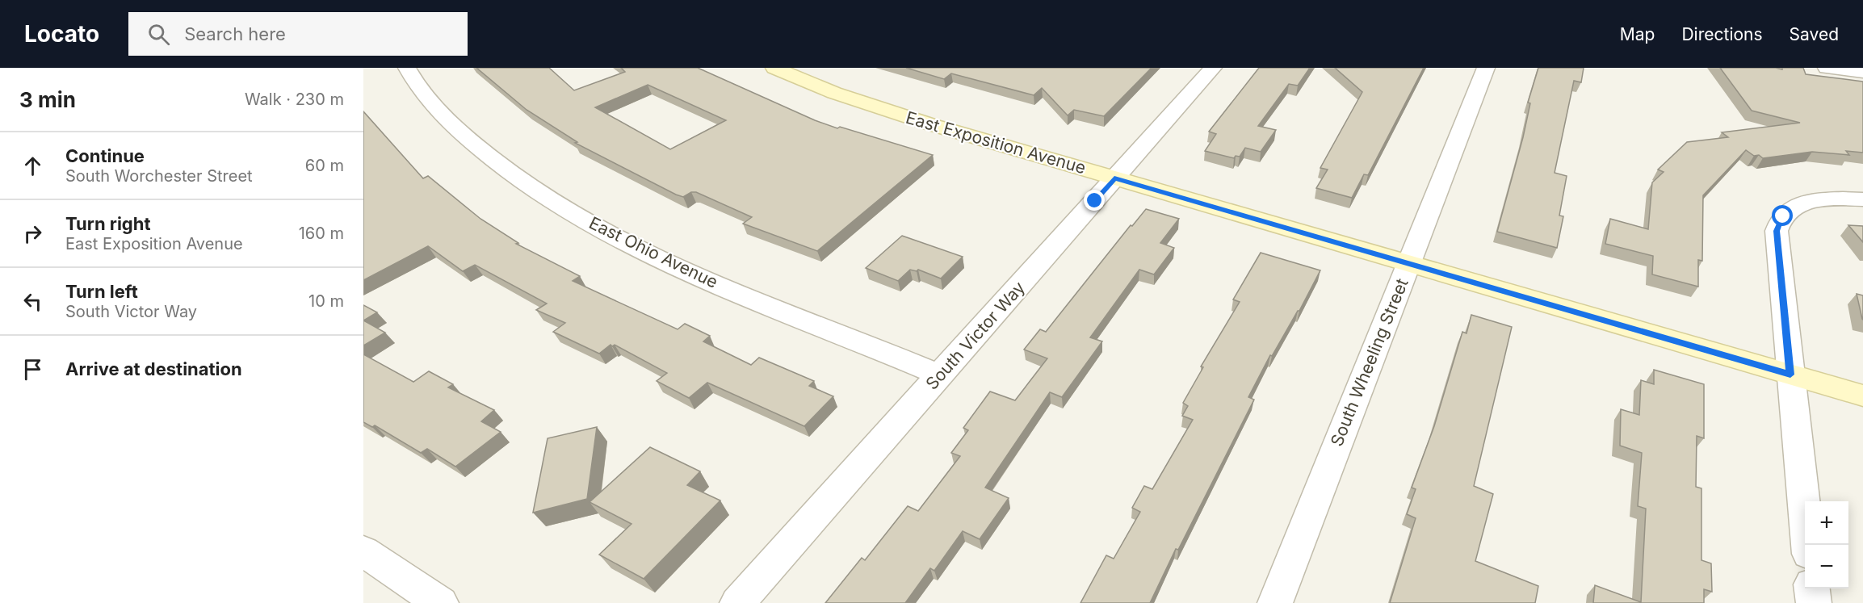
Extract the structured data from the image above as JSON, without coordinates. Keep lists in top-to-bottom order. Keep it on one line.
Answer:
{"streets":{"street":["East Exposition Avenue","East Ohio Avenue","South Victor Way","South Wheeling Street"]},"crossings":[["East Exposition Avenue","South Victor Way"],["East Exposition Avenue","South Wheeling Street"],["East Ohio Avenue","South Victor Way"]],"page":{"header":"Locato","search":"Search here","nav":["Map","Directions","Saved"],"heading":["3 min","Walk · 230 m"],"list":[["Continue","South Worchester Street","60 m"],["Turn right","East Exposition Avenue","160 m"],["Turn left","South Victor Way","10 m"],"Arrive at destination"],"map_buttons":["+","−"]}}
